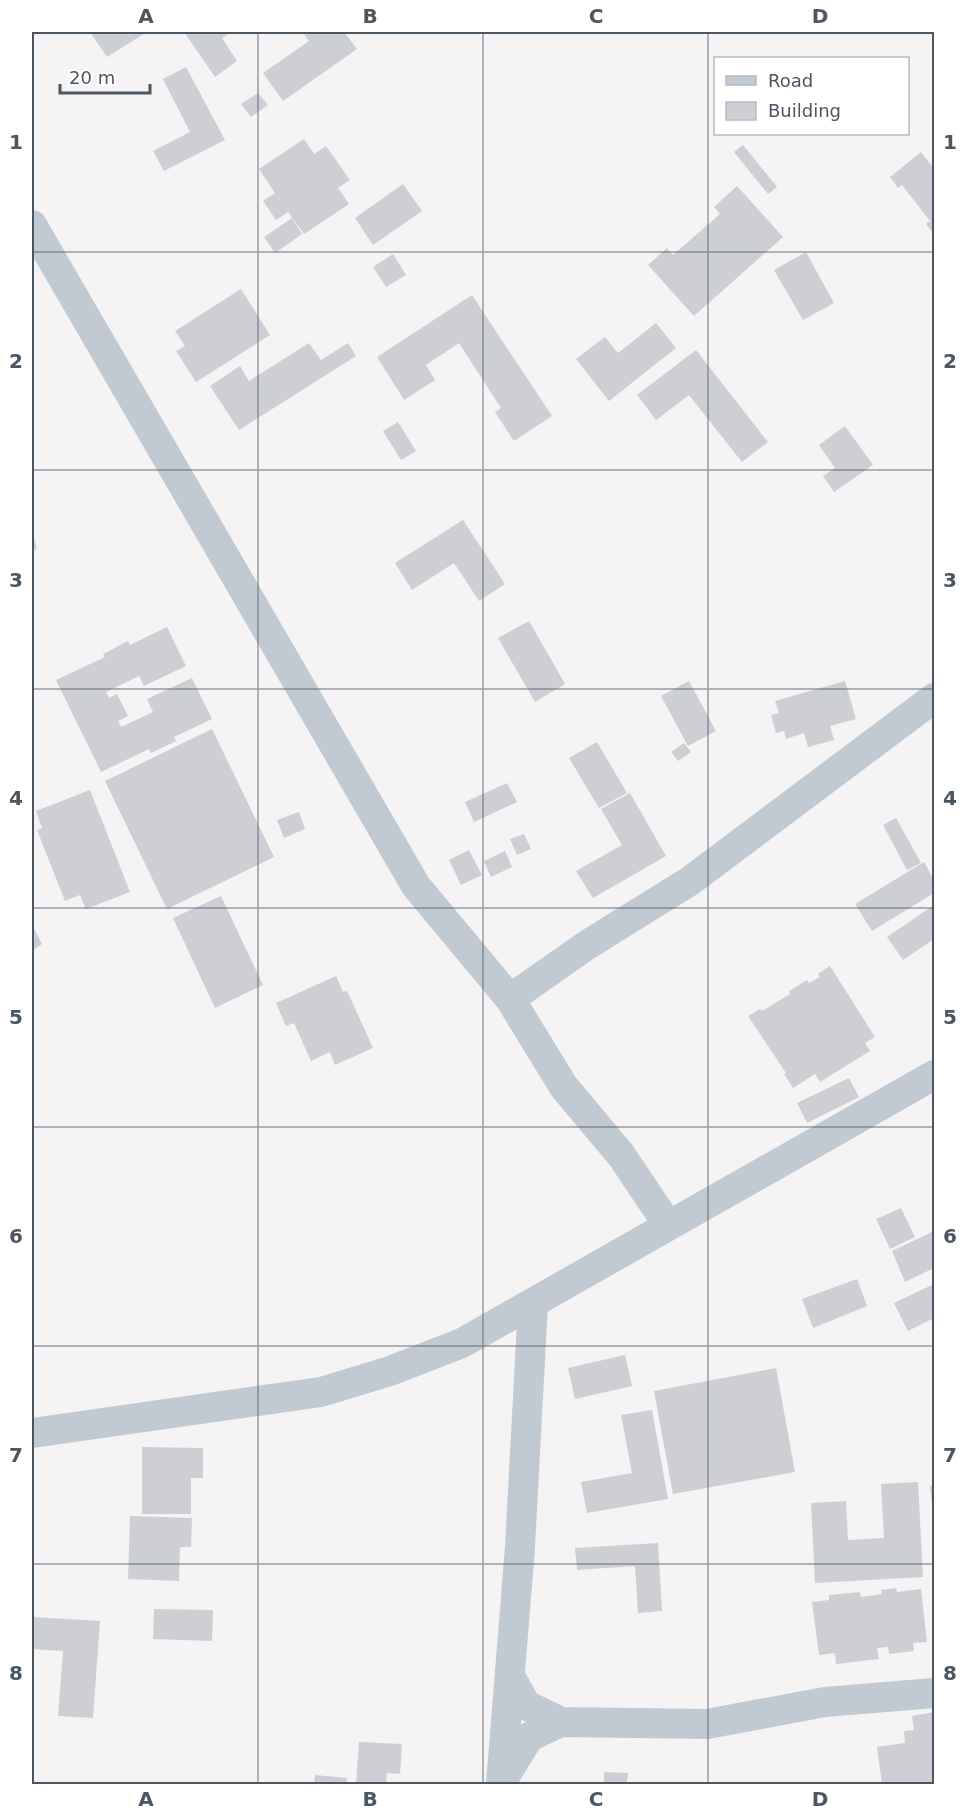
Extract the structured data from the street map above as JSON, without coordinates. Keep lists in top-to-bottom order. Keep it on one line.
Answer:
{"legend":["Road","Building"],"scale_bar":"20 m","grid":{"columns":["A","B","C","D"],"rows":["1","2","3","4","5","6","7","8"]}}
